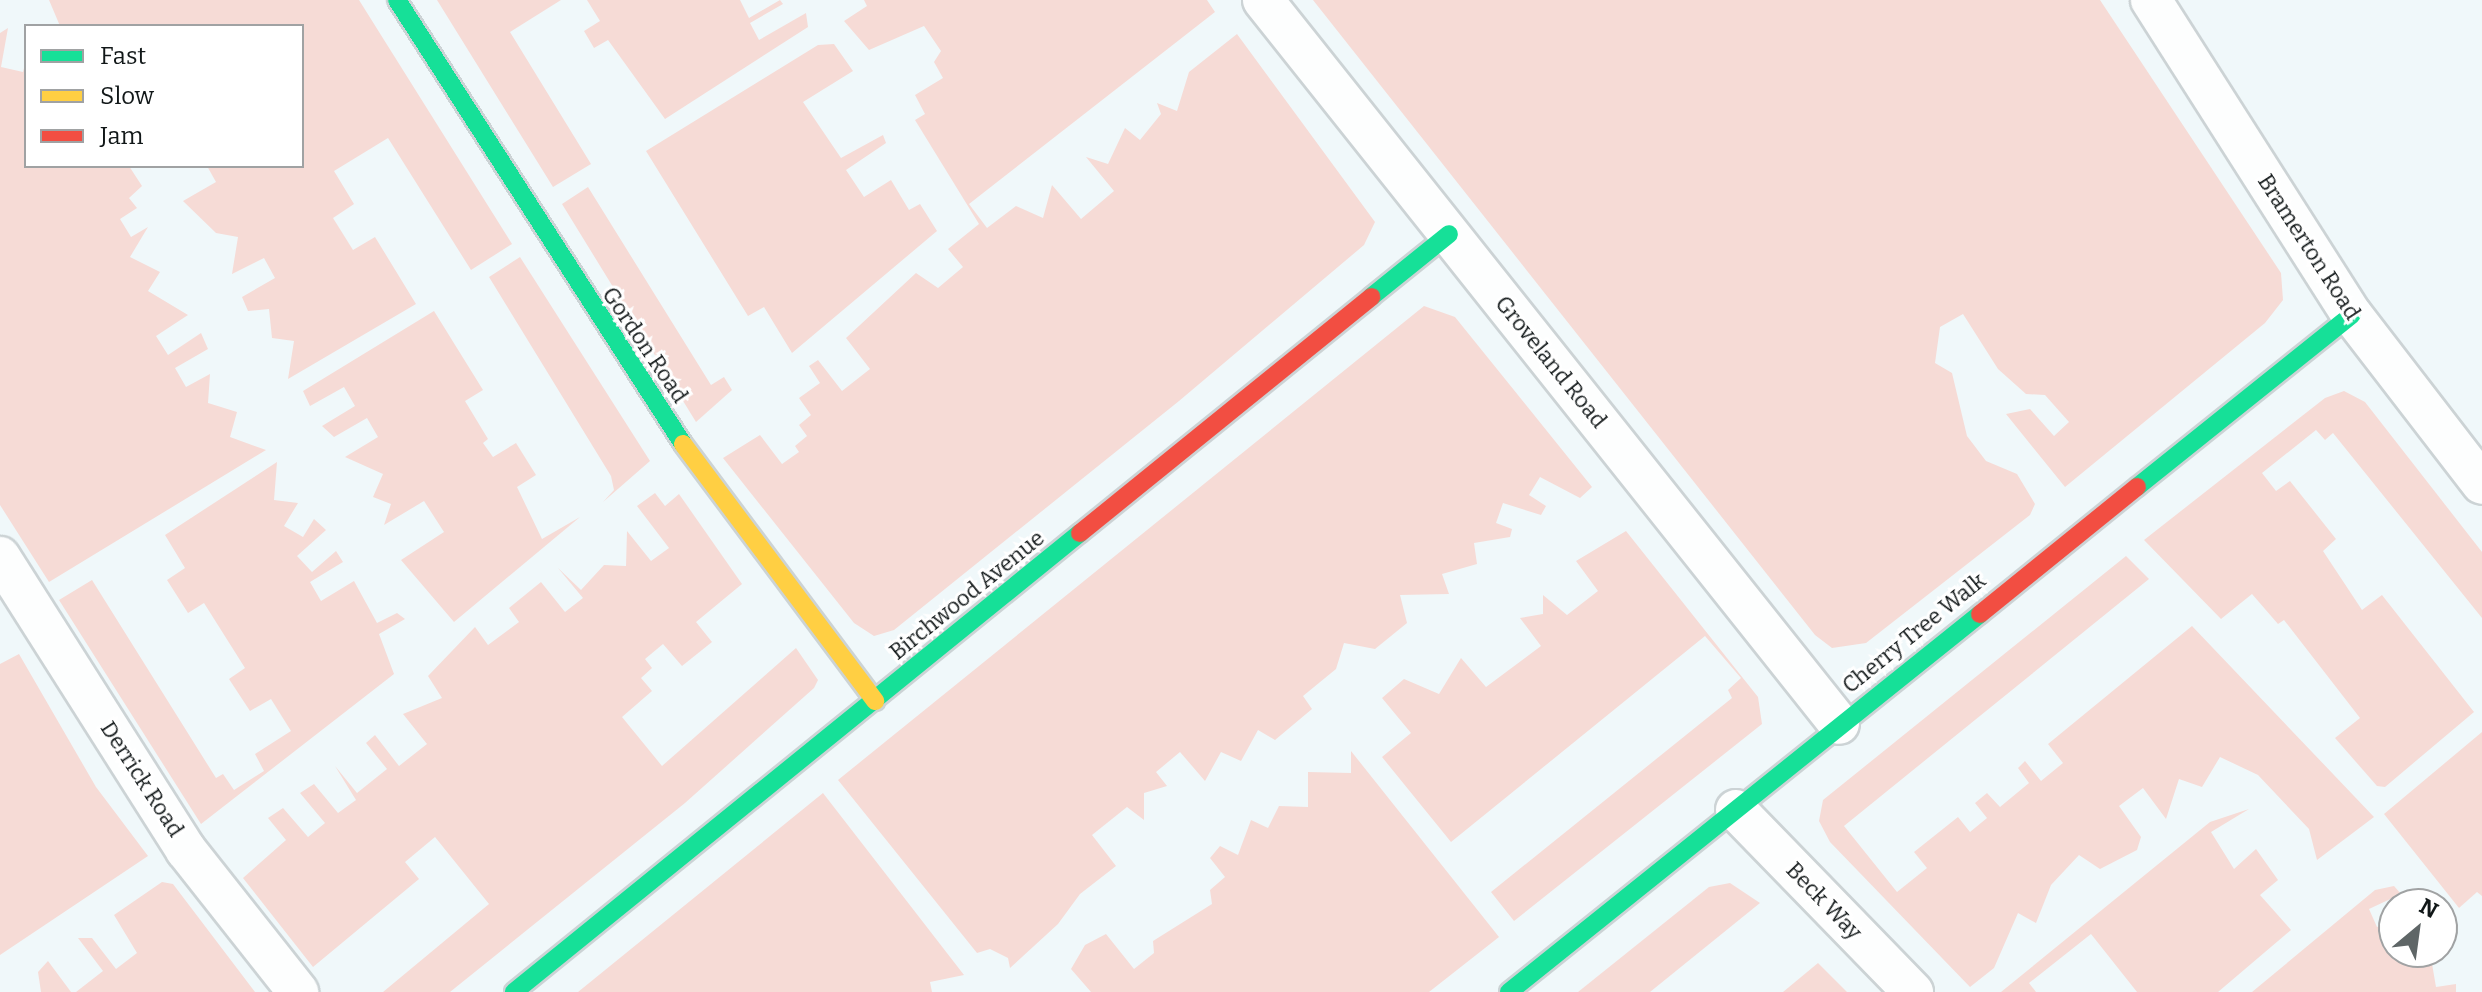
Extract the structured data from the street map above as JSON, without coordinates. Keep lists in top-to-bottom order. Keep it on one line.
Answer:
{"streets":{"street":["Bramerton Road","Gordon Road","Groveland Road","Birchwood Avenue","Cherry Tree Walk","Derrick Road","Beck Way"]},"crossings":[["Bramerton Road","Cherry Tree Walk"],["Gordon Road","Birchwood Avenue"],["Groveland Road","Birchwood Avenue"],["Groveland Road","Cherry Tree Walk"],["Cherry Tree Walk","Beck Way"]],"legend":["Fast","Slow","Jam"],"north":"top right"}
